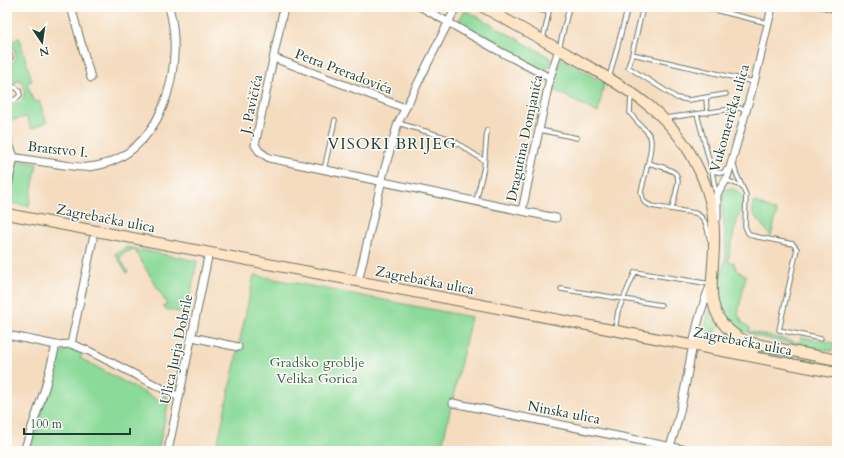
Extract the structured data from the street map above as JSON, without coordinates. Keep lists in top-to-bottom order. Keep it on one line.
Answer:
{"streets":{"main road":["Zagrebačka ulica"],"street":["Petra Preradovića","J. Pavičića","Vukomerička ulica","Dragutina Domjanića","Bratstvo I.","Ulica Jurja Dobrile","Ninska ulica"]},"crossings":[["Petra Preradovića","J. Pavičića"],["J. Pavičića","Dragutina Domjanića"],["Vukomerička ulica","Zagrebačka ulica"],["Dragutina Domjanića","Zagrebačka ulica"],["Zagrebačka ulica","Ulica Jurja Dobrile"]],"districts":["VISOKI BRIJEG"],"parks":["Gradsko groblje Velika Gorica"],"scale_bar":"100 m","north":"bottom"}
